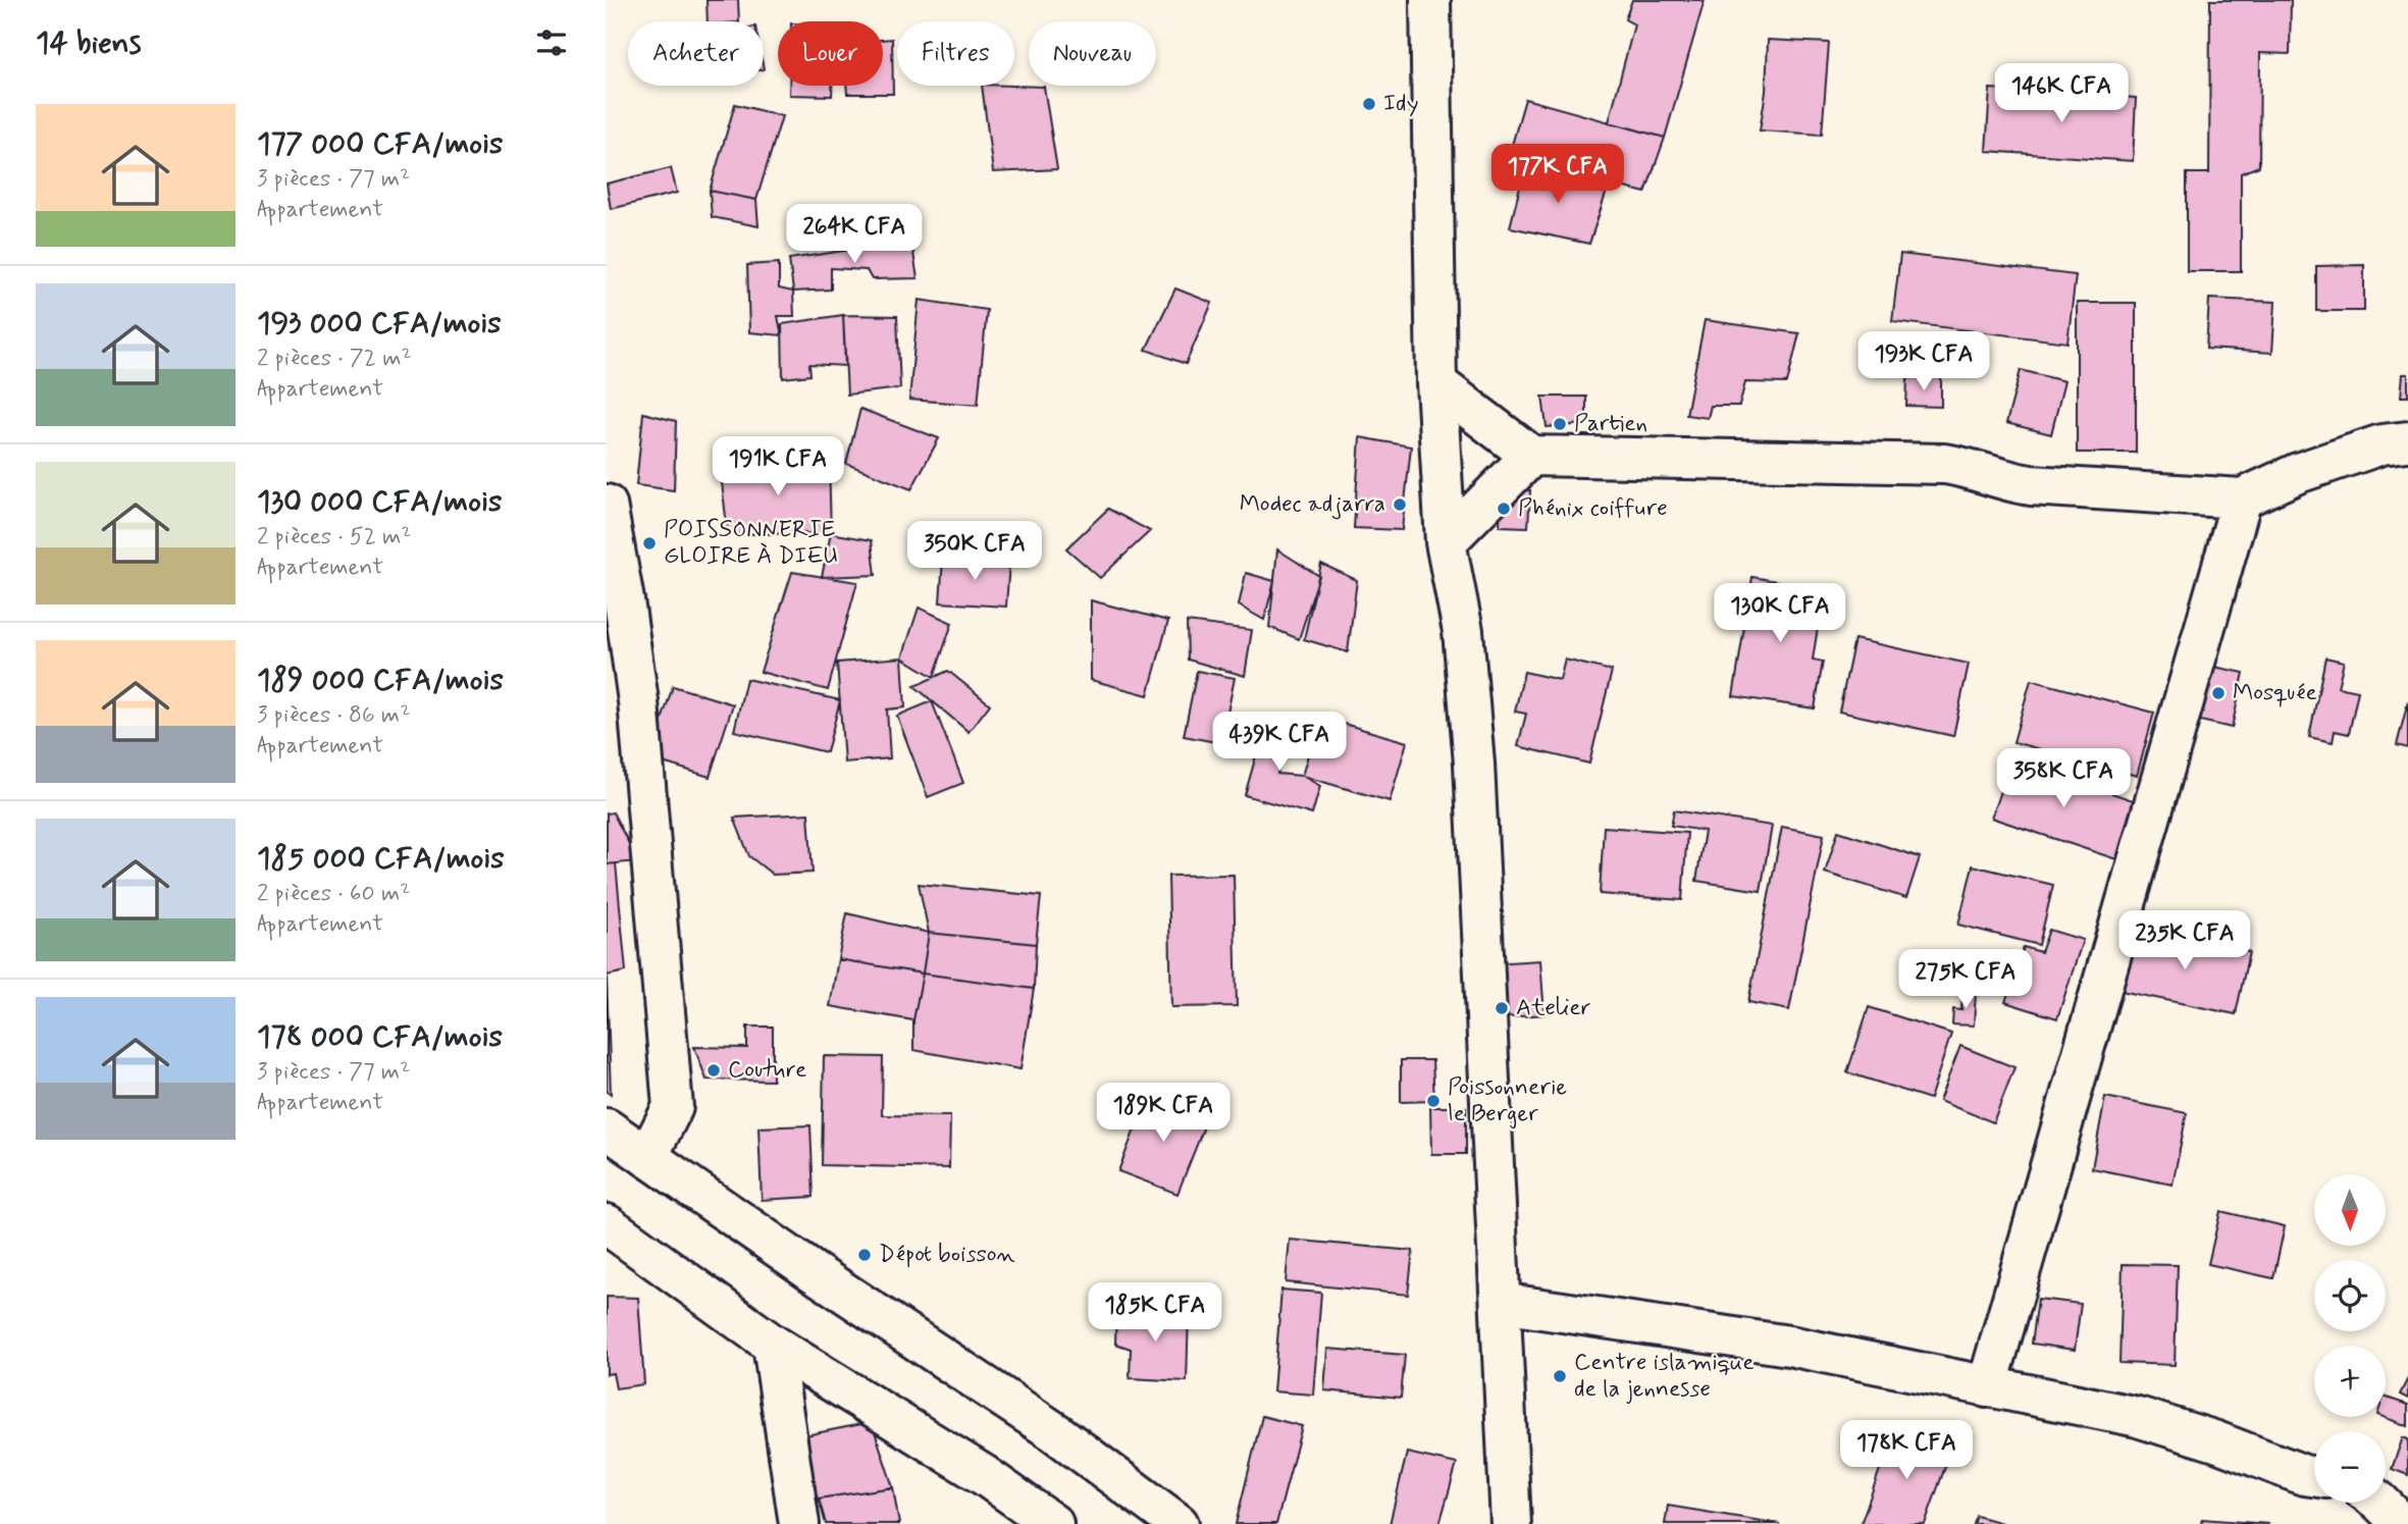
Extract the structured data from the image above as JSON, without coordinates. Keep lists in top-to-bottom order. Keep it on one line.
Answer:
{"places":["Idy","Partien","Modec adjarra","Phénix coiffure","POISSONNERIE GLOIRE À DIEU","Mosquée","Atelier","Couture","Poissonnerie le Berger","Dépot boisson","Centre islamique de la jennesse"],"north":"bottom","page":{"heading":"14 biens","chip":["Acheter","Louer","Filtres","Nouveau"],"price":["146K CFA","177K CFA","264K CFA","193K CFA","191K CFA","350K CFA","130K CFA","439K CFA","358K CFA","235K CFA","275K CFA","189K CFA","185K CFA","178K CFA"],"list":[{"name":"177 000 CFA/mois","note":"3 pièces · 77 m² · Appartement"},{"name":"193 000 CFA/mois","note":"2 pièces · 72 m² · Appartement"},{"name":"130 000 CFA/mois","note":"2 pièces · 52 m² · Appartement"},{"name":"189 000 CFA/mois","note":"3 pièces · 86 m² · Appartement"},{"name":"185 000 CFA/mois","note":"2 pièces · 60 m² · Appartement"},{"name":"178 000 CFA/mois","note":"3 pièces · 77 m² · Appartement"}],"map_buttons":["+","−"]}}
